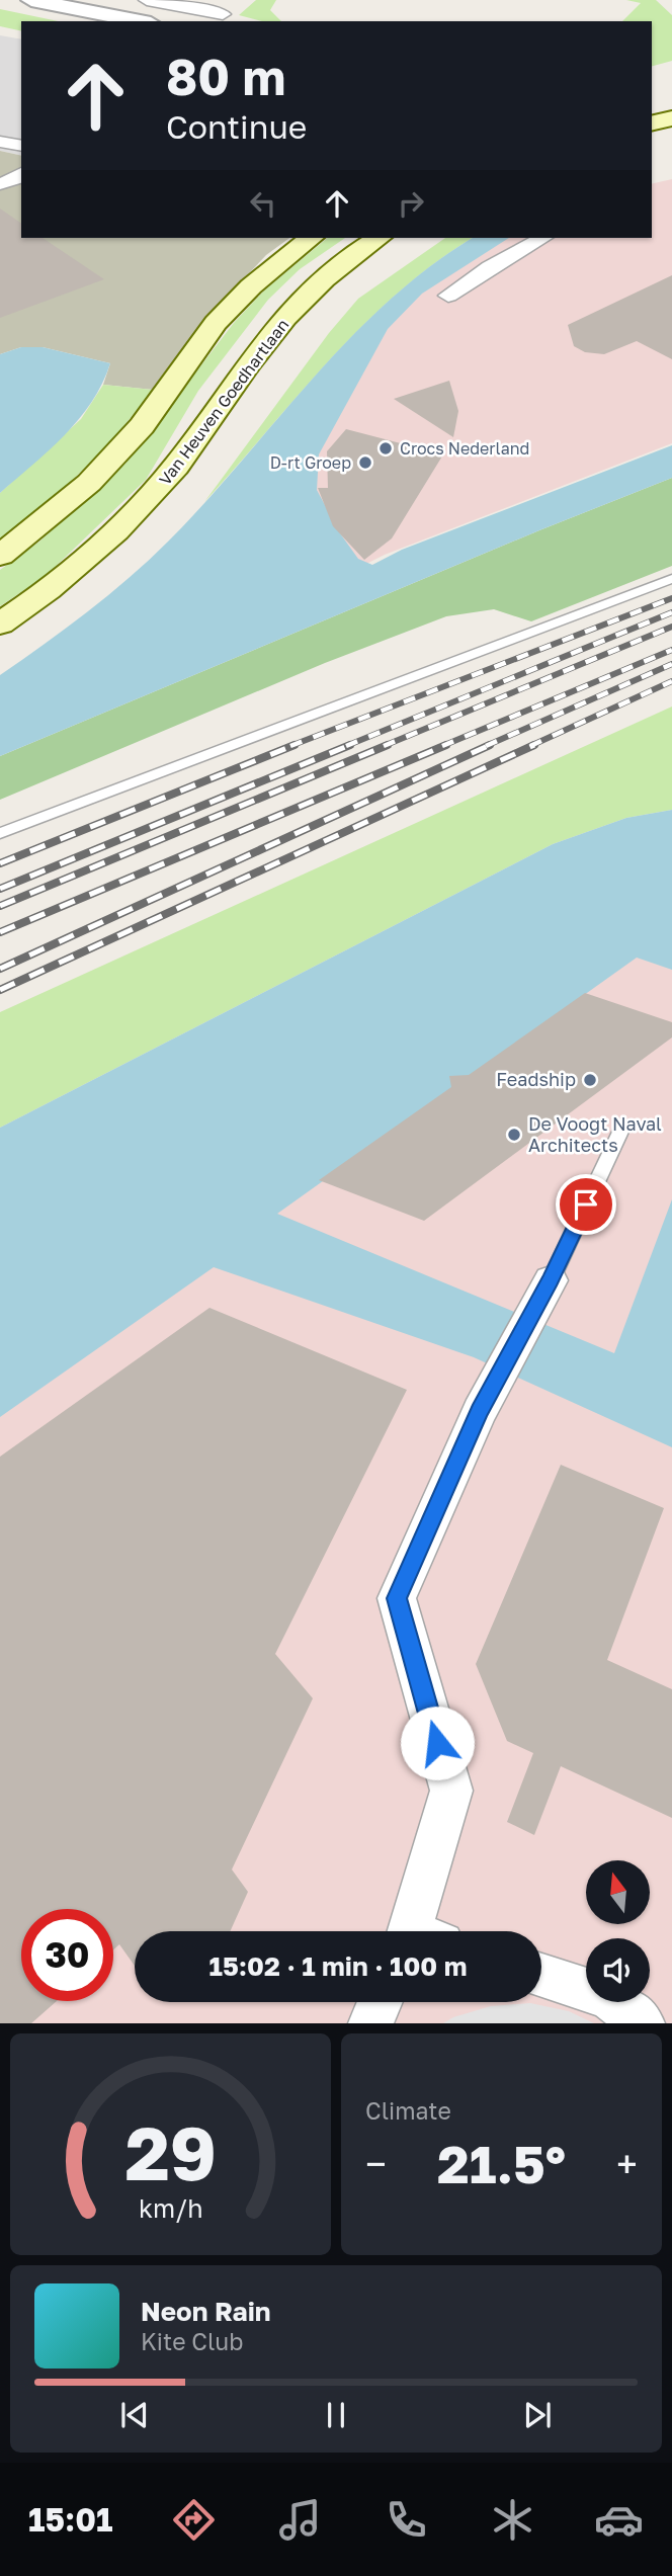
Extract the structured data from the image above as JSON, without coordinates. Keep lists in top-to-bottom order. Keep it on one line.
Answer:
{"streets":{"main road":["Van Heuven Goedhartlaan"]},"places":["Crocs Nederland","D-rt Groep","Feadship","De Voogt Naval Architects"],"north":"top","page":{"turn":["80 m","Continue"],"limit":"30","trip":"15:02 · 1 min · 100 m","tile":"Climate","heat":["−","21.5°","+"],"song":["Neon Rain","Kite Club"],"tabs":"15:01","gauge":["29","km/h"]}}
